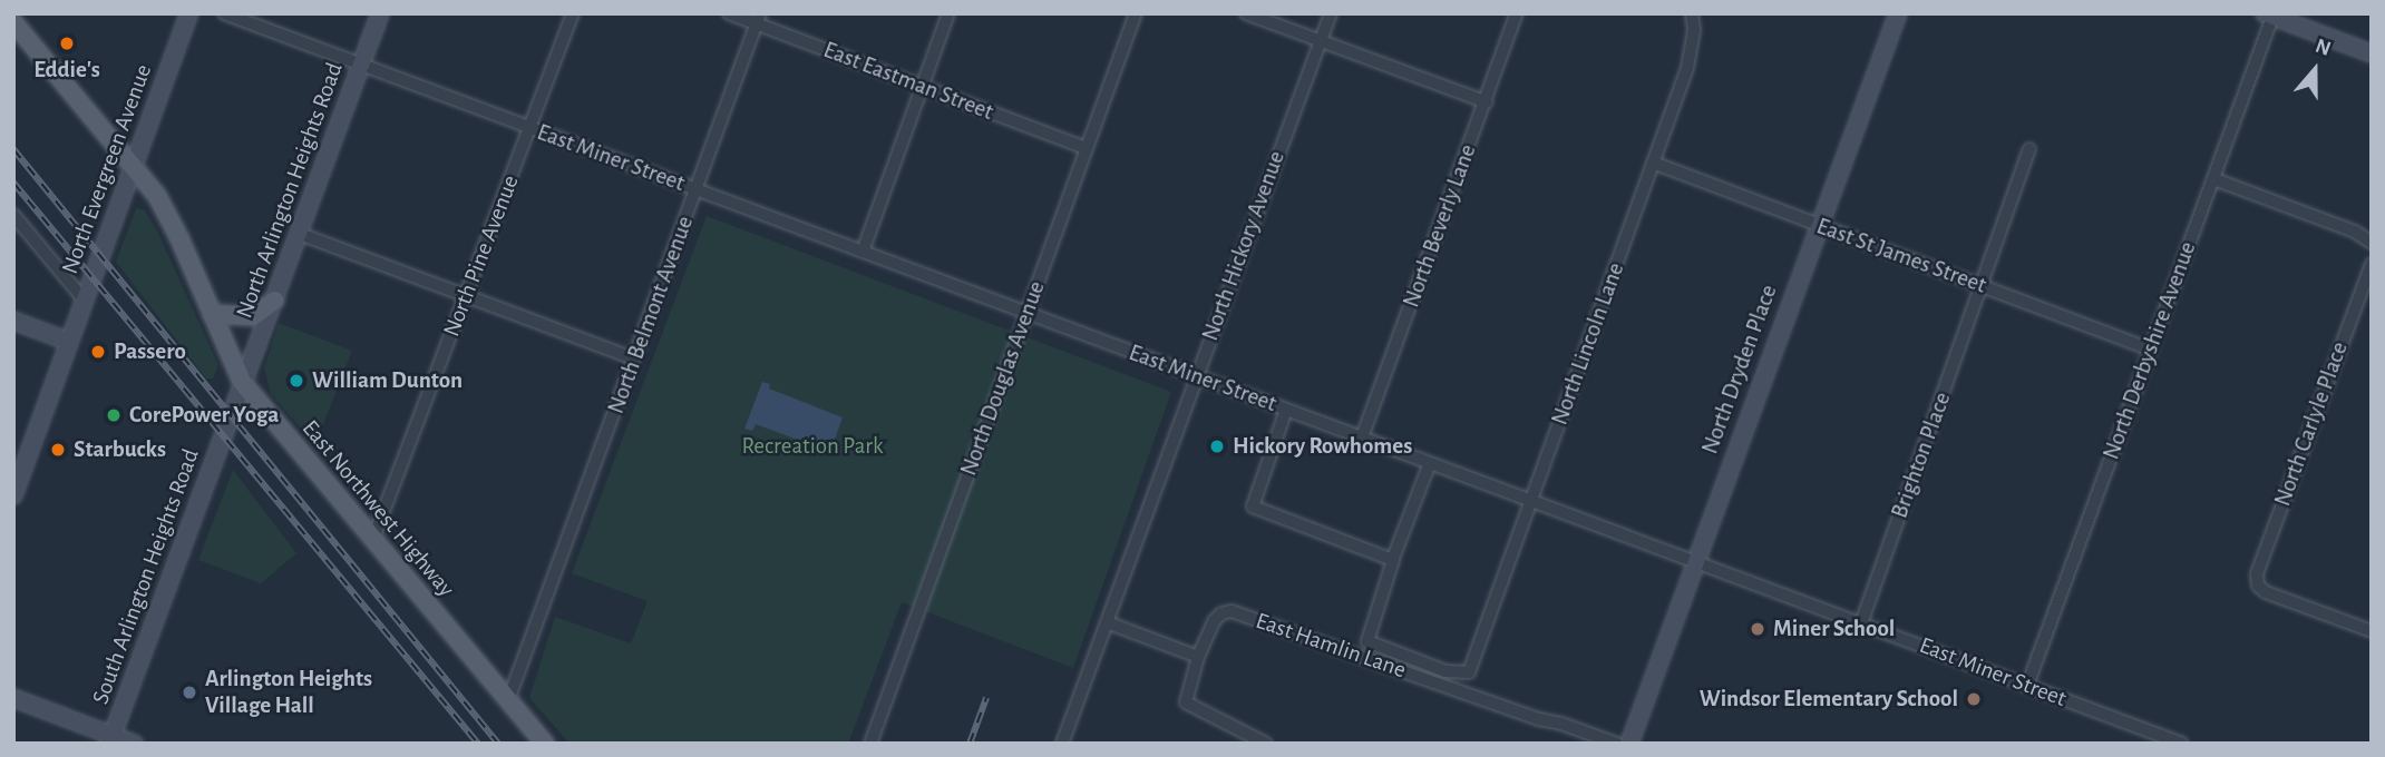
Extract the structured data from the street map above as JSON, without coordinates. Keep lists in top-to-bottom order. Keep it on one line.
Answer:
{"streets":{"main road":["East Northwest Highway"],"street":["East Eastman Street","East Miner Street","North Evergreen Avenue","North Arlington Heights Road","North Beverly Lane","North Hickory Avenue","North Pine Avenue","East St James Street","North Belmont Avenue","North Lincoln Lane","North Derbyshire Avenue","North Dryden Place","North Douglas Avenue","North Carlyle Place","Brighton Place","South Arlington Heights Road","East Hamlin Lane"]},"crossings":[["East Eastman Street","North Belmont Avenue"],["East Eastman Street","North Douglas Avenue"],["East Miner Street","North Arlington Heights Road"],["East Miner Street","North Beverly Lane"],["East Miner Street","North Hickory Avenue"],["East Miner Street","North Pine Avenue"],["East Miner Street","North Belmont Avenue"],["East Miner Street","North Lincoln Lane"],["East Miner Street","North Derbyshire Avenue"],["East Miner Street","North Dryden Place"],["East Miner Street","North Douglas Avenue"],["East Miner Street","Brighton Place"],["North Evergreen Avenue","East Northwest Highway"],["North Arlington Heights Road","East Northwest Highway"],["North Arlington Heights Road","South Arlington Heights Road"],["North Pine Avenue","East Northwest Highway"],["East St James Street","North Lincoln Lane"],["East St James Street","North Derbyshire Avenue"],["East St James Street","North Dryden Place"],["East St James Street","Brighton Place"],["North Belmont Avenue","East Northwest Highway"],["East Northwest Highway","South Arlington Heights Road"]],"parks":["Recreation Park"],"places":["Eddie's","Passero","William Dunton","CorePower Yoga","Hickory Rowhomes","Starbucks","Miner School","Arlington Heights Village Hall","Windsor Elementary School"],"north":"top"}
